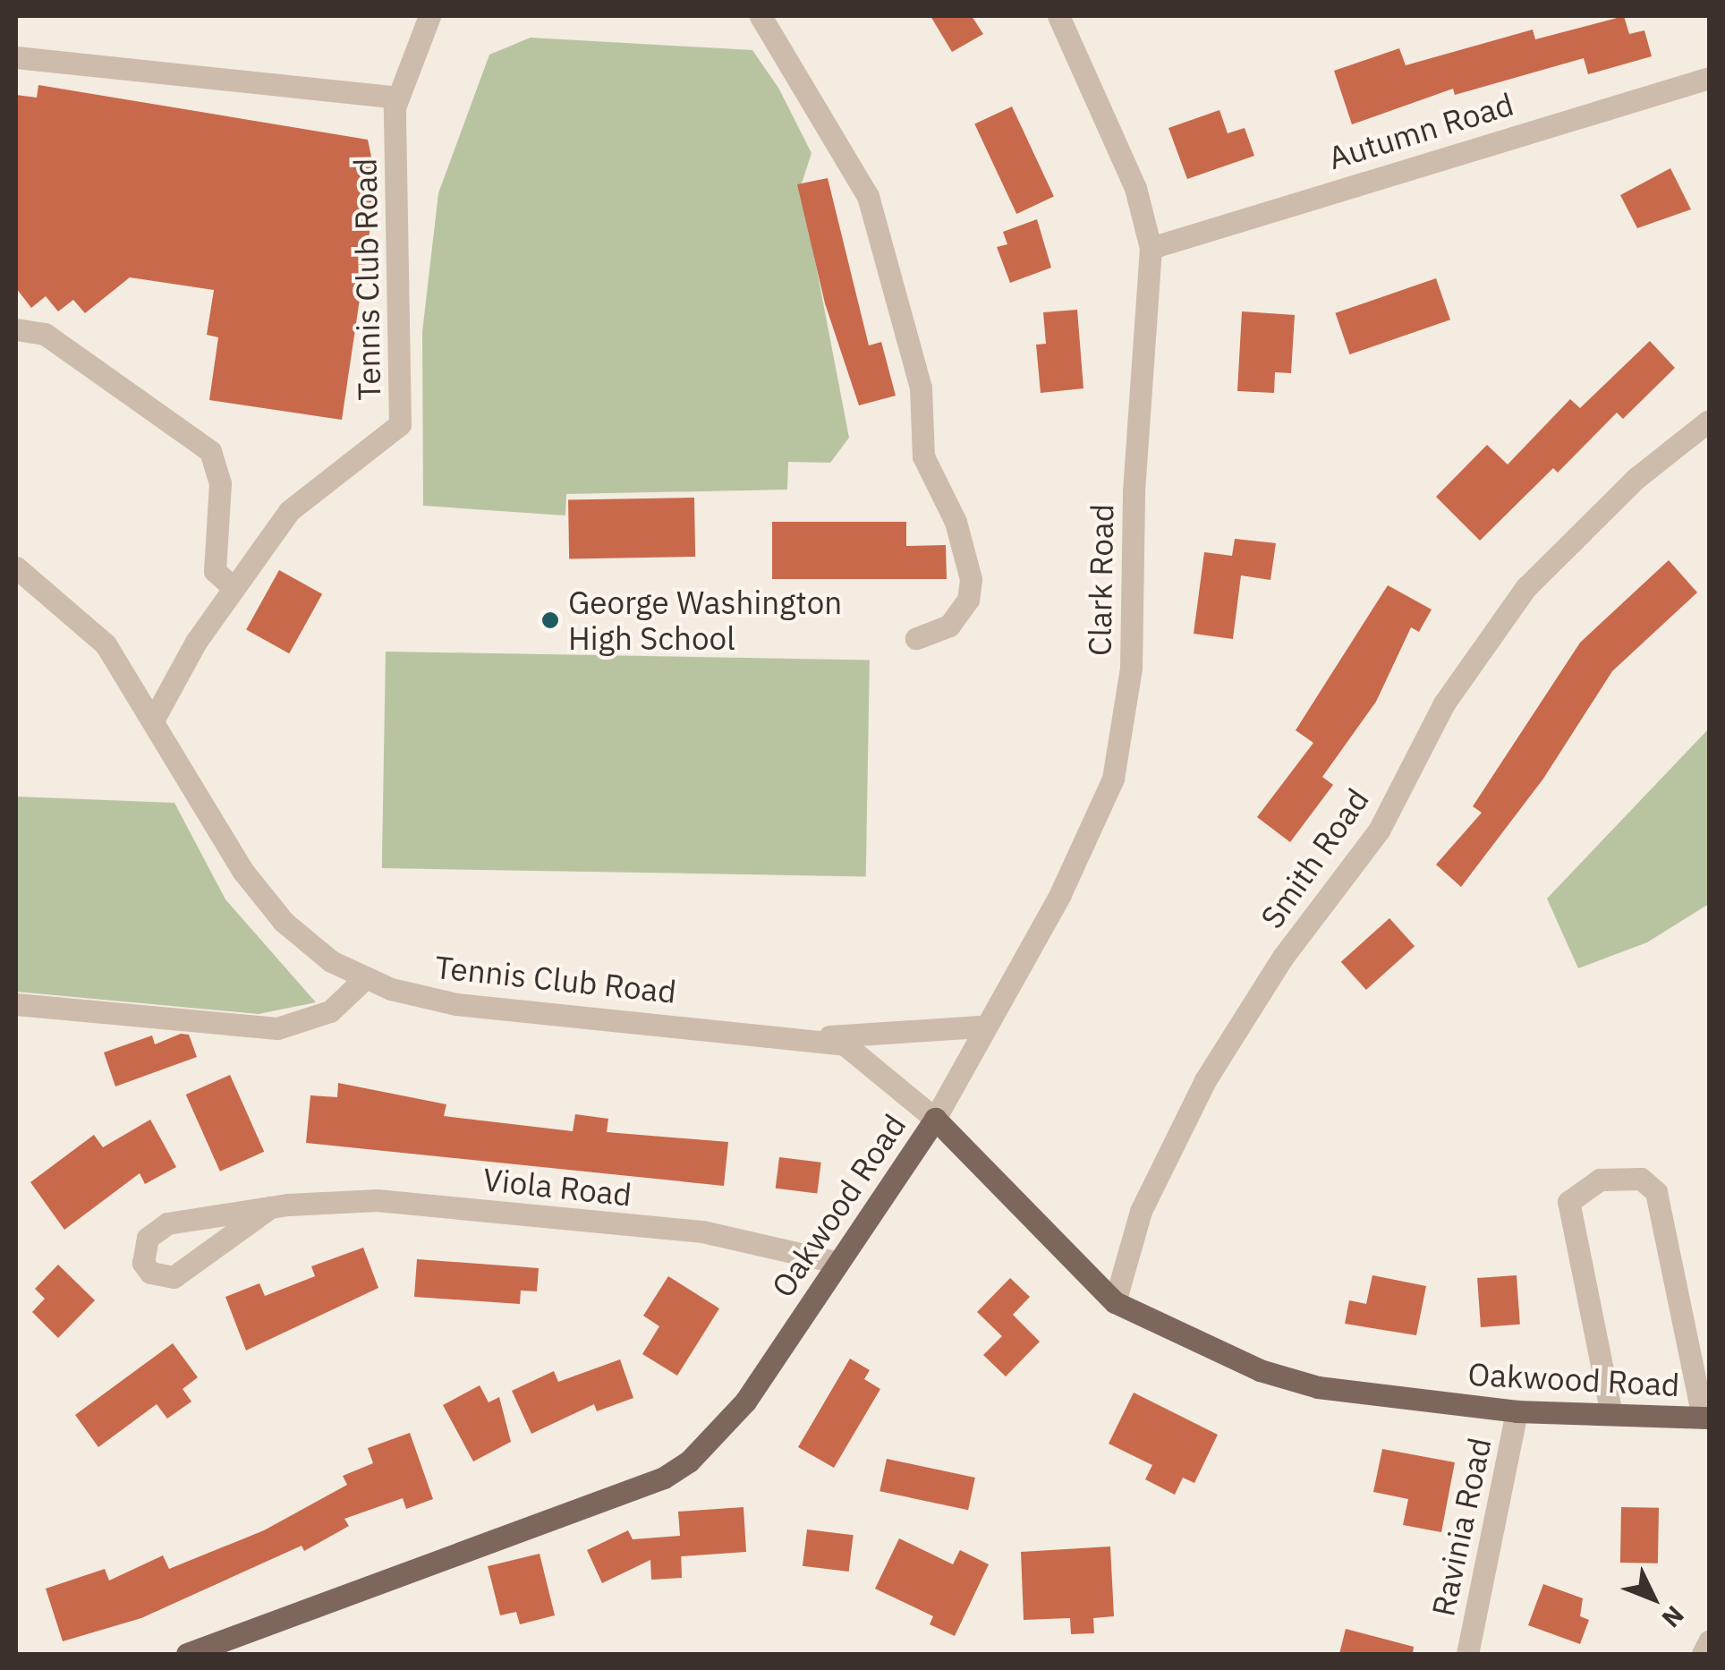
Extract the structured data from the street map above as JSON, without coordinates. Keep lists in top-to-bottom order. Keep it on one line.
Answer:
{"streets":{"main road":["Oakwood Road"],"street":["Autumn Road","Tennis Club Road","Clark Road","Smith Road","Viola Road","Ravinia Road"]},"crossings":[["Autumn Road","Clark Road"],["Tennis Club Road","Clark Road"],["Tennis Club Road","Oakwood Road"],["Clark Road","Oakwood Road"],["Smith Road","Oakwood Road"],["Viola Road","Oakwood Road"],["Oakwood Road","Ravinia Road"]],"places":["George Washington High School"],"north":"bottom right"}
